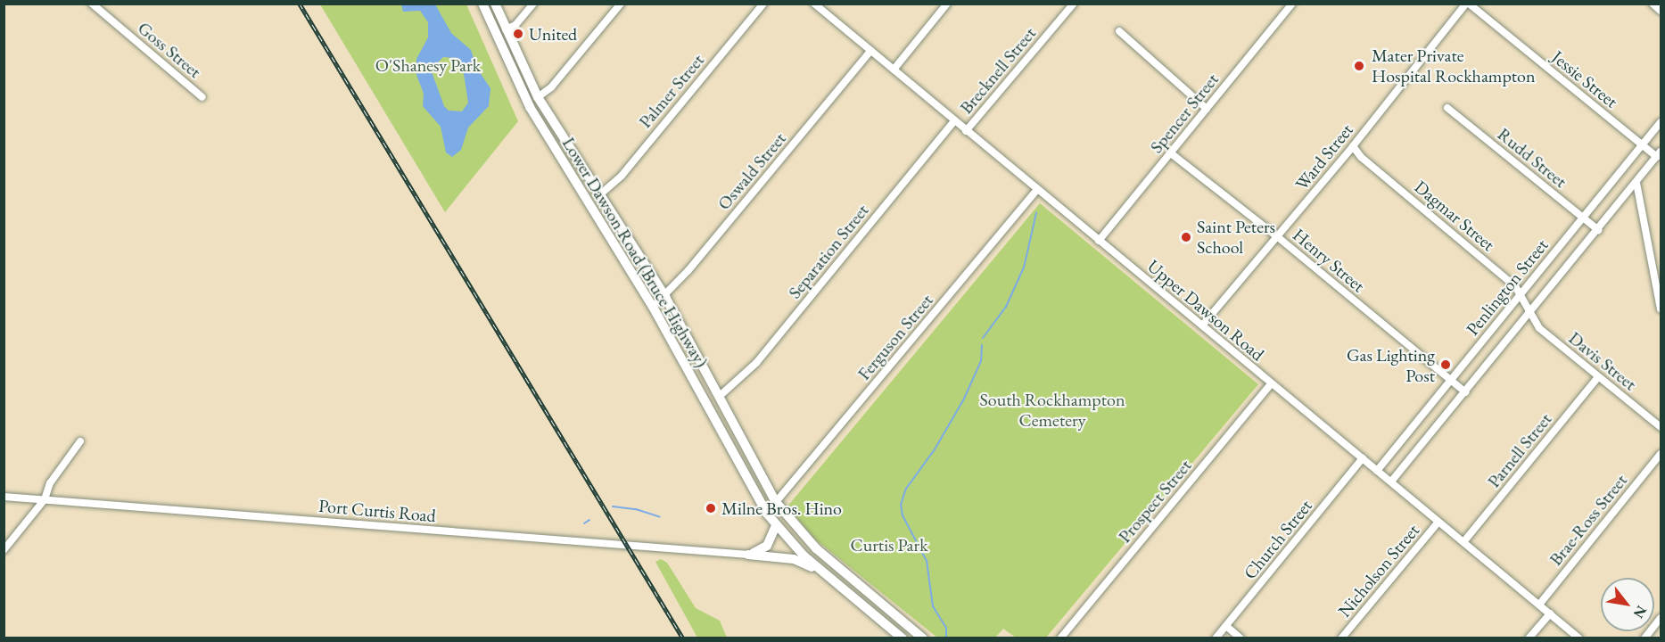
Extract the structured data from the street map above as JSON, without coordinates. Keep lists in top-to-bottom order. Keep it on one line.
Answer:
{"streets":{"highway":["Lower Dawson Road (Bruce Highway)"],"street":["Goss Street","Brecknell Street","Jessie Street","Palmer Street","Spencer Street","Ward Street","Rudd Street","Oswald Street","Dagmar Street","Separation Street","Henry Street","Penlington Street","Upper Dawson Road","Ferguson Street","Davis Street","Parnell Street","Prospect Street","Port Curtis Road","Brae-Ross Street","Church Street","Nicholson Street"]},"crossings":[["Brecknell Street","Upper Dawson Road"],["Jessie Street","Ward Street"],["Jessie Street","Penlington Street"],["Palmer Street","Lower Dawson Road (Bruce Highway)"],["Spencer Street","Henry Street"],["Spencer Street","Upper Dawson Road"],["Ward Street","Dagmar Street"],["Ward Street","Henry Street"],["Ward Street","Upper Dawson Road"],["Rudd Street","Penlington Street"],["Oswald Street","Lower Dawson Road (Bruce Highway)"],["Oswald Street","Upper Dawson Road"],["Dagmar Street","Penlington Street"],["Dagmar Street","Davis Street"],["Separation Street","Lower Dawson Road (Bruce Highway)"],["Separation Street","Upper Dawson Road"],["Lower Dawson Road (Bruce Highway)","Ferguson Street"],["Henry Street","Penlington Street"],["Penlington Street","Upper Dawson Road"],["Penlington Street","Davis Street"],["Upper Dawson Road","Ferguson Street"],["Upper Dawson Road","Parnell Street"],["Upper Dawson Road","Prospect Street"],["Upper Dawson Road","Brae-Ross Street"],["Upper Dawson Road","Church Street"],["Upper Dawson Road","Nicholson Street"],["Davis Street","Parnell Street"]],"parks":["O'Shanesy Park","South Rockhampton Cemetery","Curtis Park"],"places":["United","Mater Private Hospital Rockhampton","Saint Peters School","Gas Lighting Post","Milne Bros. Hino"],"north":"bottom right"}
